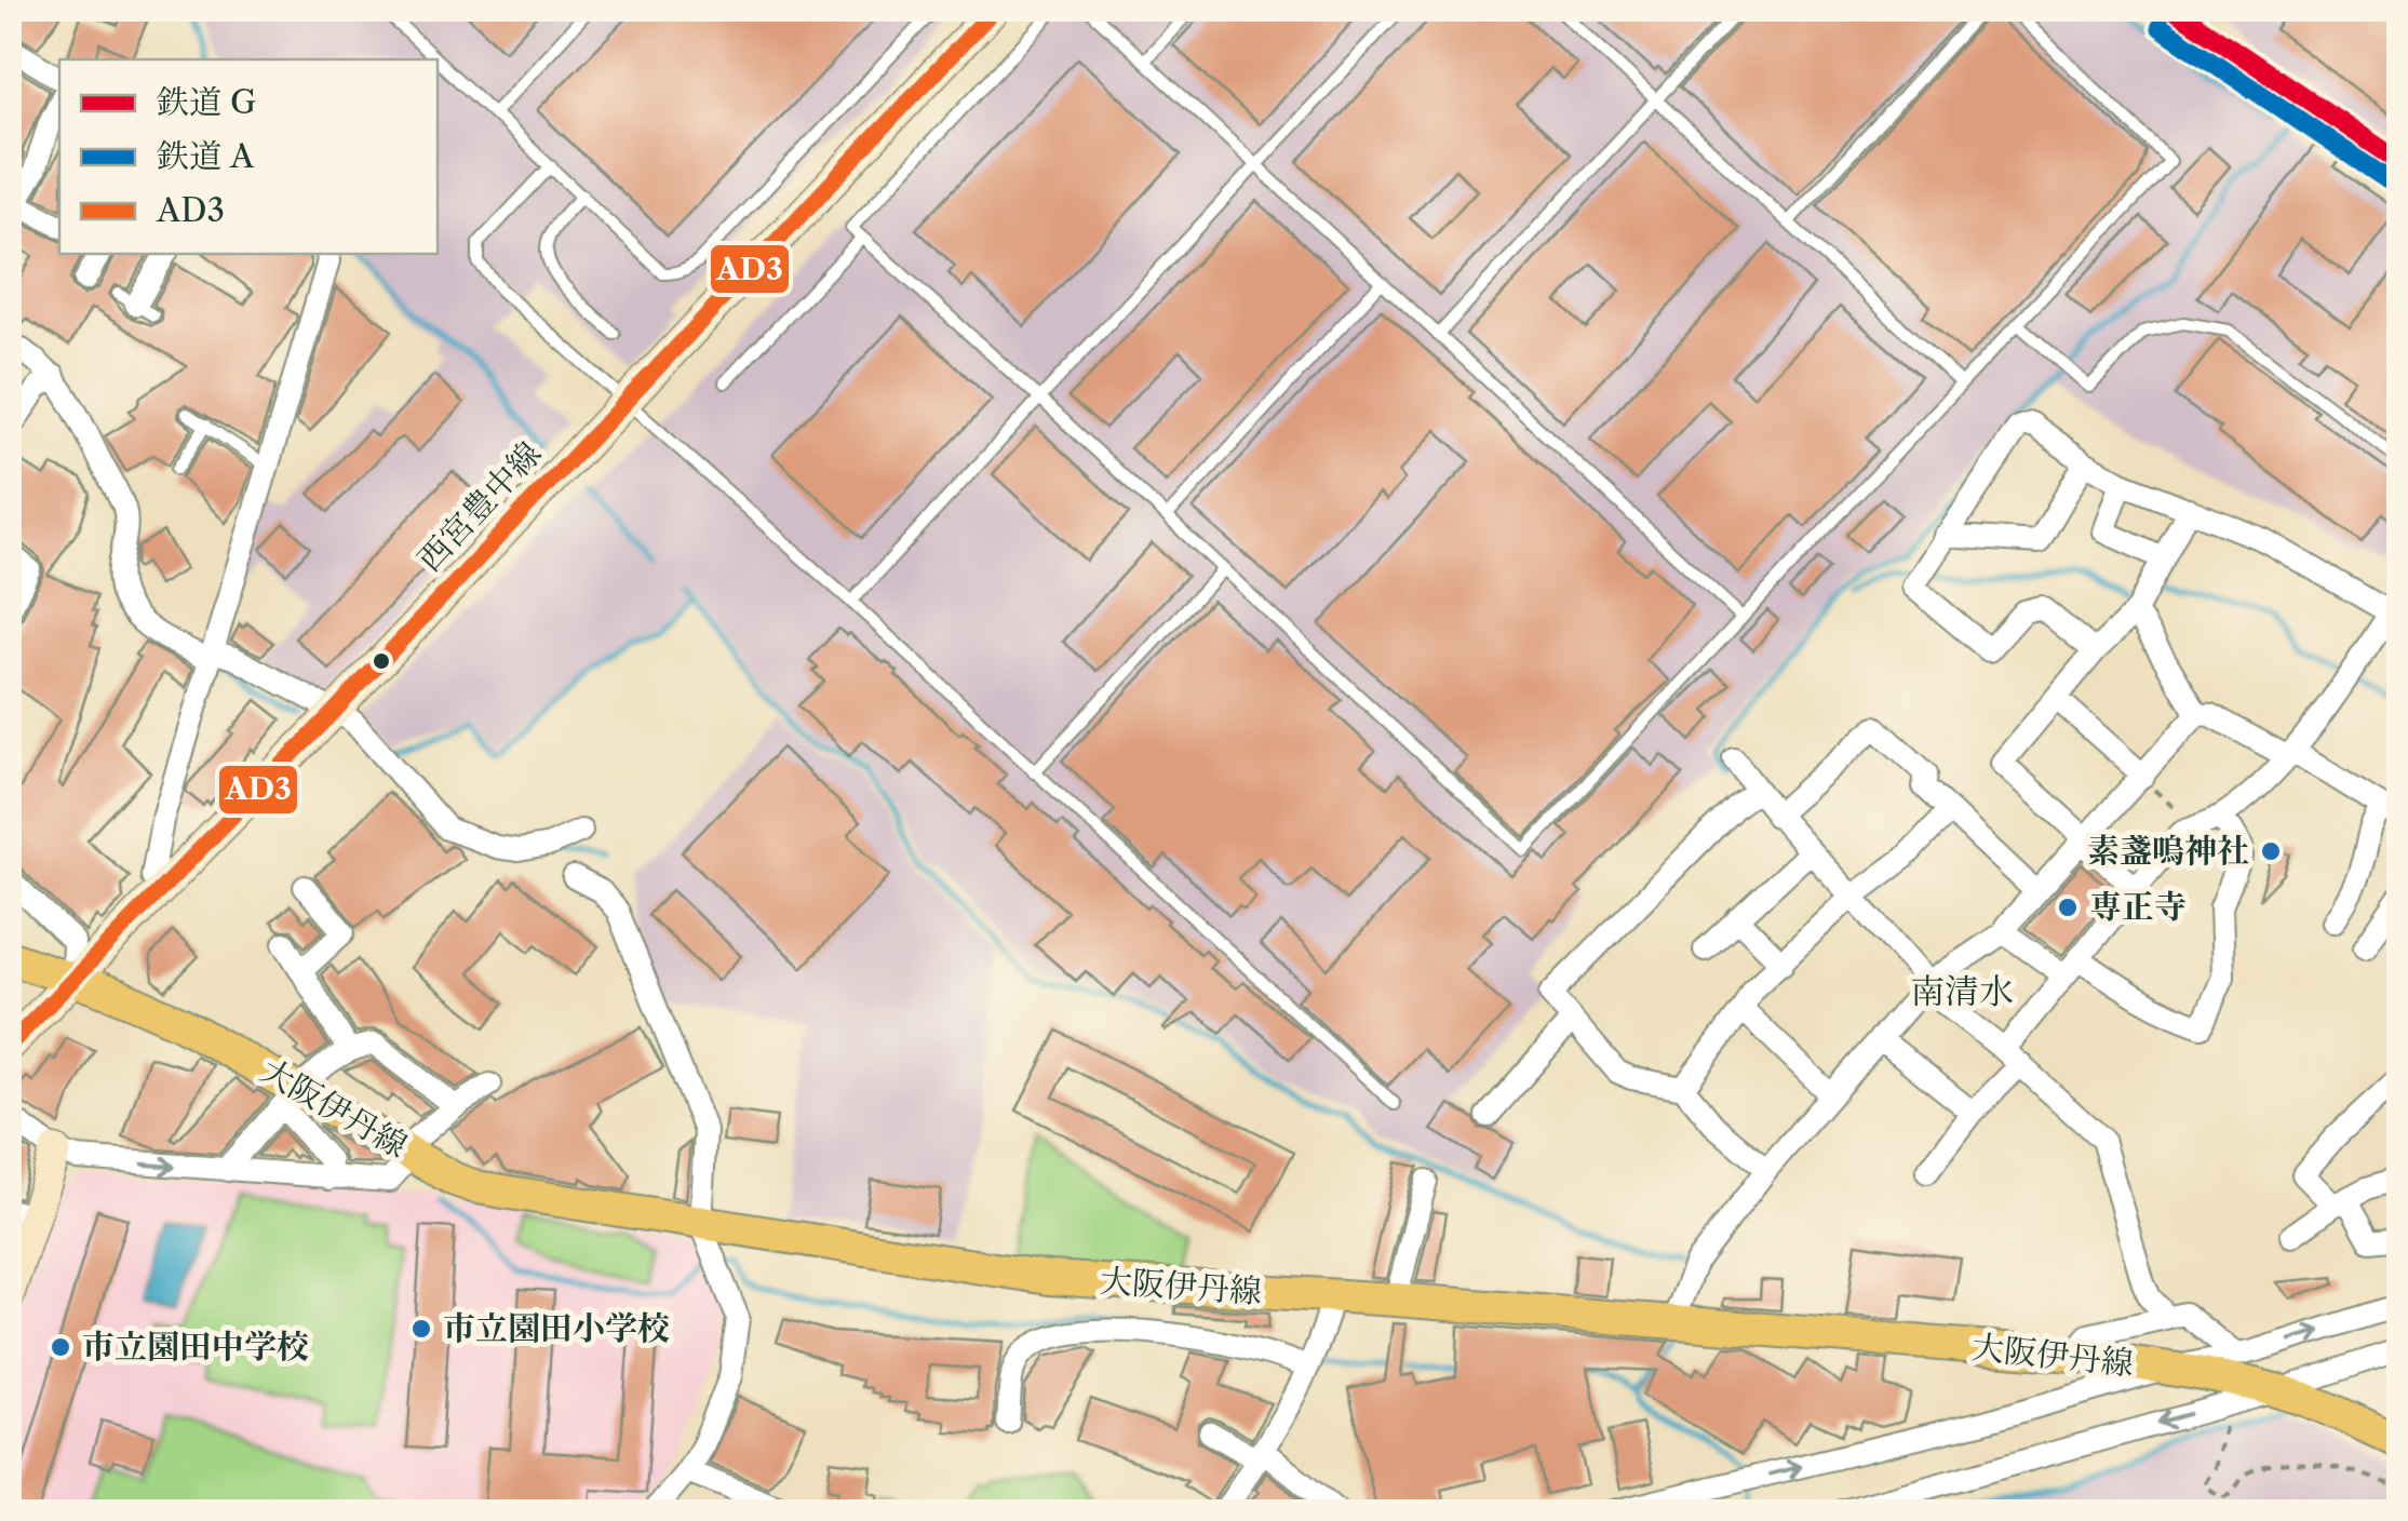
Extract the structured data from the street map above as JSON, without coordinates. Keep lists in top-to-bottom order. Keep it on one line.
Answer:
{"streets":{"main road":["西宮豊中線","大阪伊丹線"]},"crossings":[["西宮豊中線","大阪伊丹線"]],"districts":["南清水"],"places":["素盞嗚神社","専正寺","市立園田小学校","市立園田中学校"],"lines":["rail line G","transit line AD3","rail line A"],"legend":["鉄道 G","鉄道 A","AD3"]}
